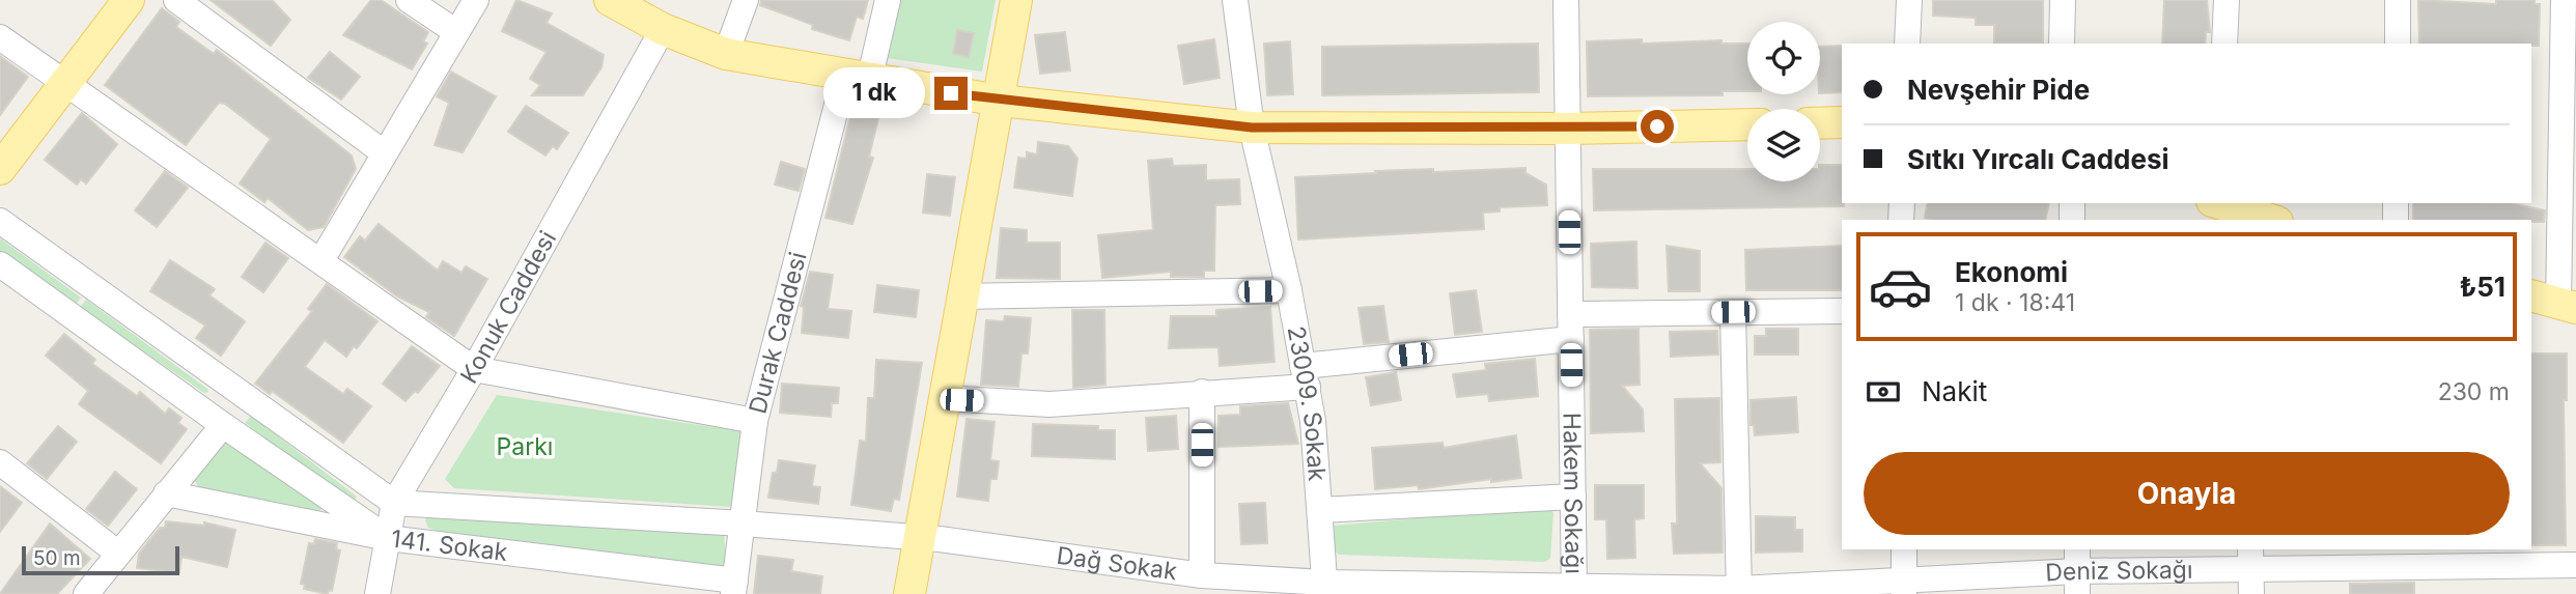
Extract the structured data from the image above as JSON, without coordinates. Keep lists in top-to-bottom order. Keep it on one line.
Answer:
{"streets":{"street":["Konuk Caddesi","Durak Caddesi","23009. Sokak","Hakem Sokağı","141. Sokak","Dağ Sokak","Deniz Sokağı"]},"crossings":[["Konuk Caddesi","141. Sokak"],["Konuk Caddesi","Dağ Sokak"],["Durak Caddesi","141. Sokak"],["Durak Caddesi","Dağ Sokak"],["23009. Sokak","Dağ Sokak"],["Hakem Sokağı","Dağ Sokak"],["Hakem Sokağı","Deniz Sokağı"],["Dağ Sokak","Deniz Sokağı"]],"parks":["Parkı"],"scale_bar":"50 m","page":{"banner":["Nevşehir Pide","Sıtkı Yırcalı Caddesi"],"bubble":"1 dk","list":[{"name":"Ekonomi","note":"1 dk · 18:41","value":"₺51"}],"pay":["Nakit","230 m"],"buttons":"Onayla","scale":"50 m"}}
